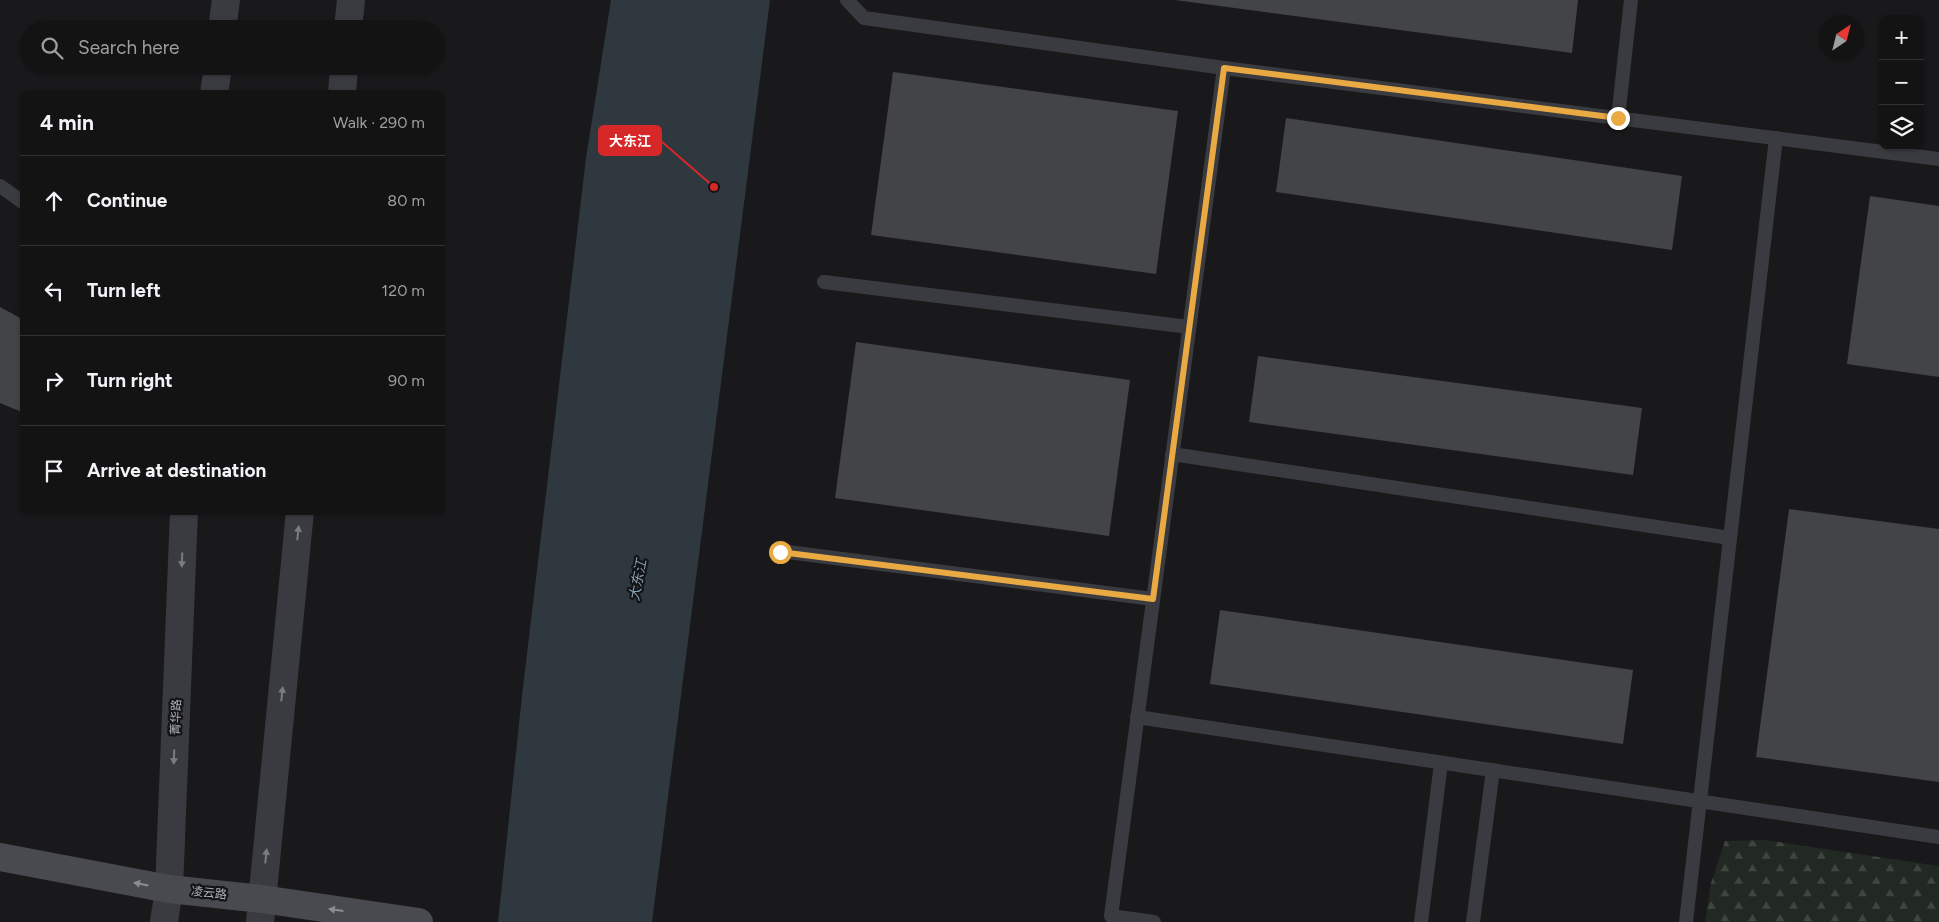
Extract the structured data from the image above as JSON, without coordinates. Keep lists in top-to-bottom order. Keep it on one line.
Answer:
{"streets":{"main road":["凌云路"],"street":["菁华路"]},"crossings":[["菁华路","凌云路"]],"one_way":["凌云路"],"water":["大东江"],"places":["大东江"],"north":"top right","page":{"map_buttons":["+","−"],"search":"Search here","heading":["4 min","Walk · 290 m"],"list":[["Continue","80 m"],["Turn left","120 m"],["Turn right","90 m"],"Arrive at destination"]}}
